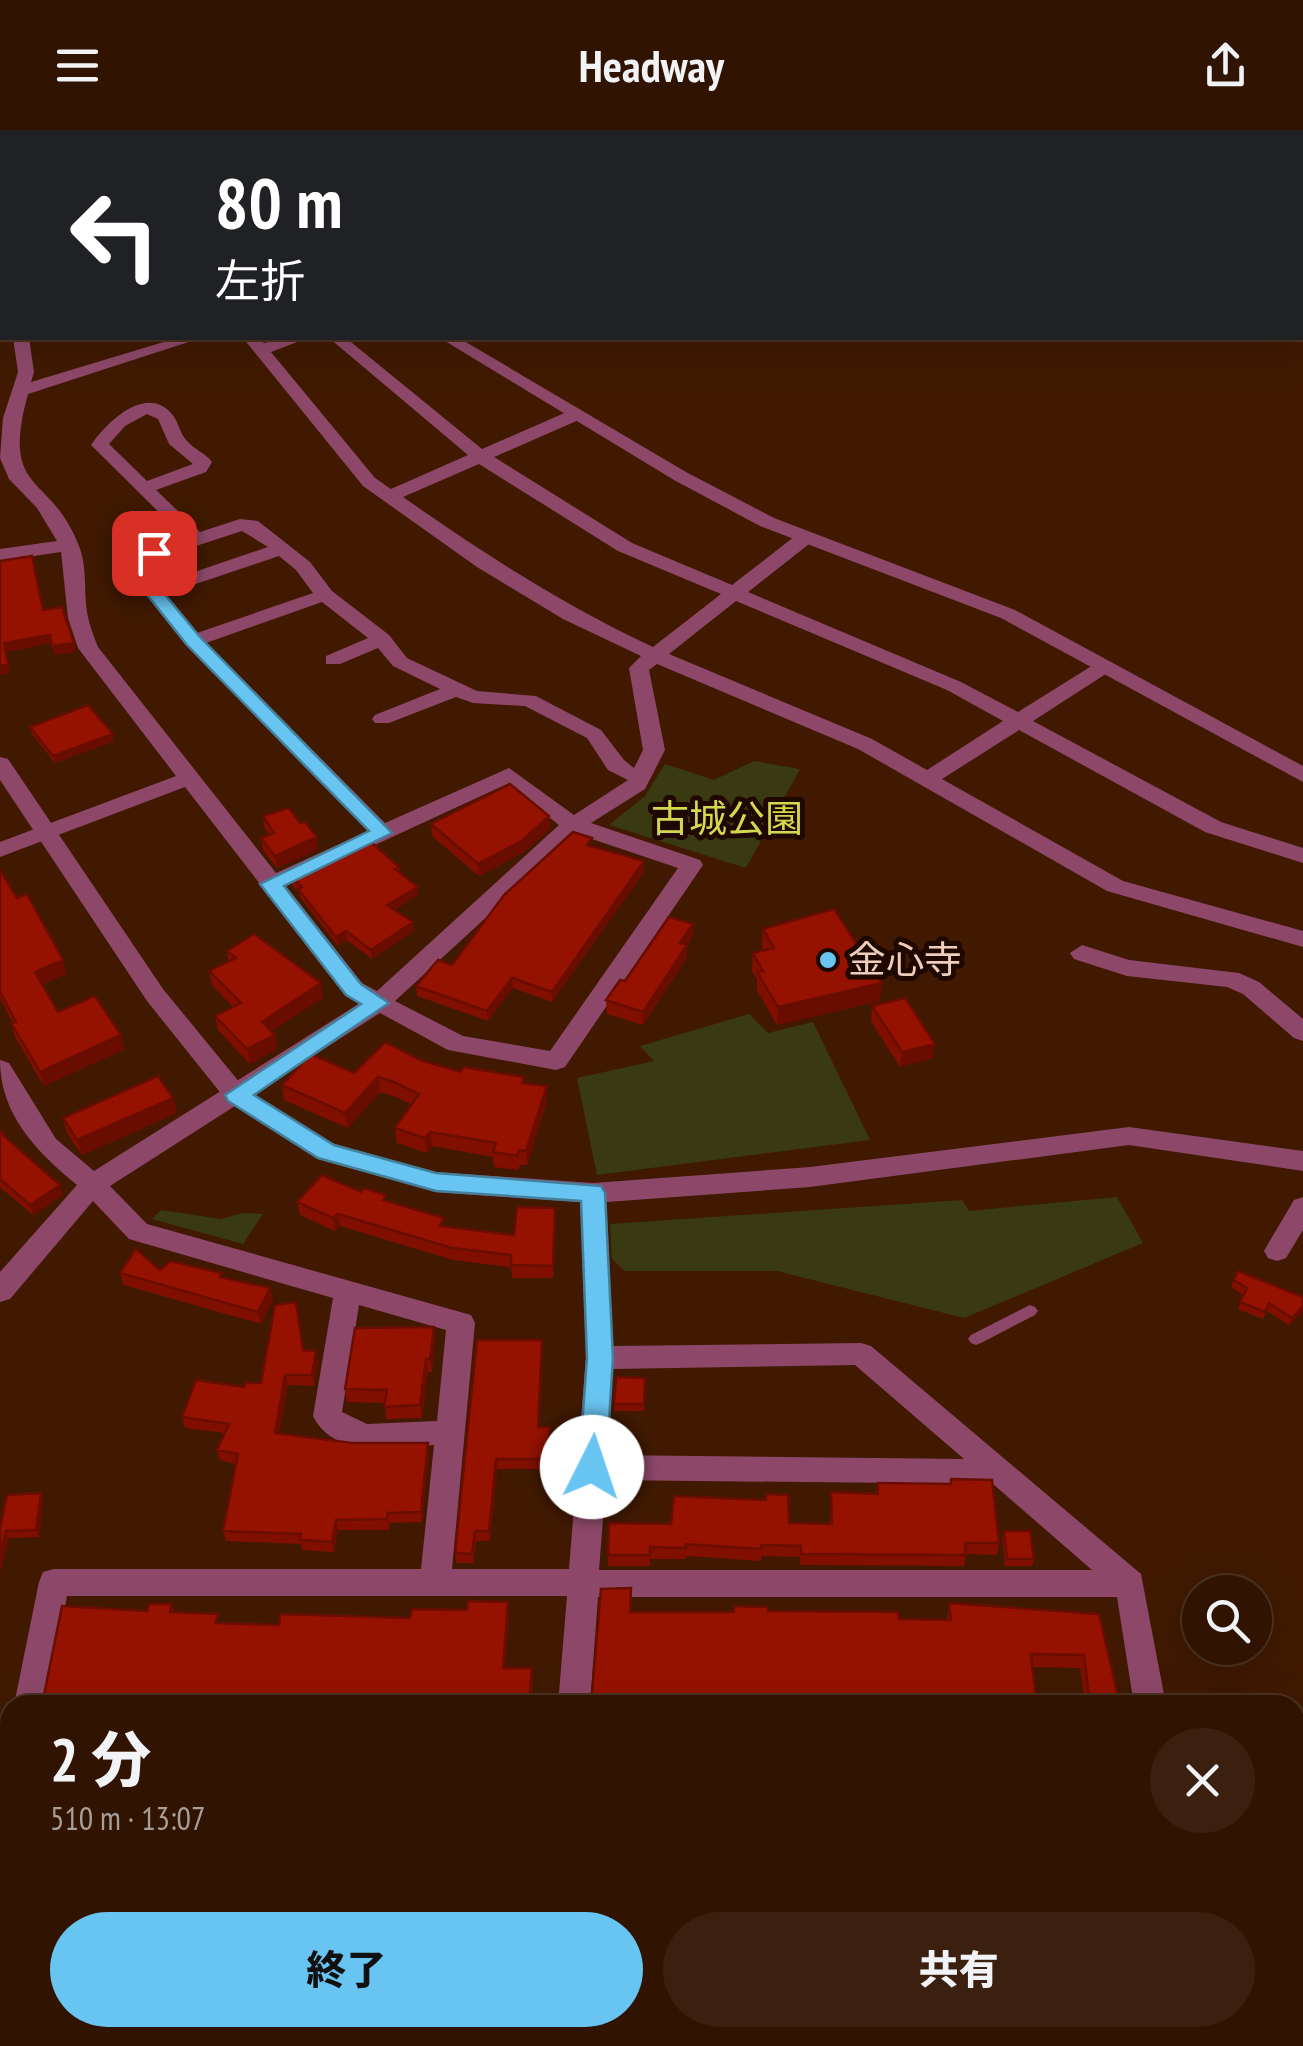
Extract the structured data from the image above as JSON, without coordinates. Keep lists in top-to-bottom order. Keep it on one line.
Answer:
{"parks":["古城公園"],"places":["金心寺"],"page":{"header":"Headway","turn":["80 m","左折"],"heading":["2 分","510 m · 13:07"],"buttons":["終了","共有"]}}
